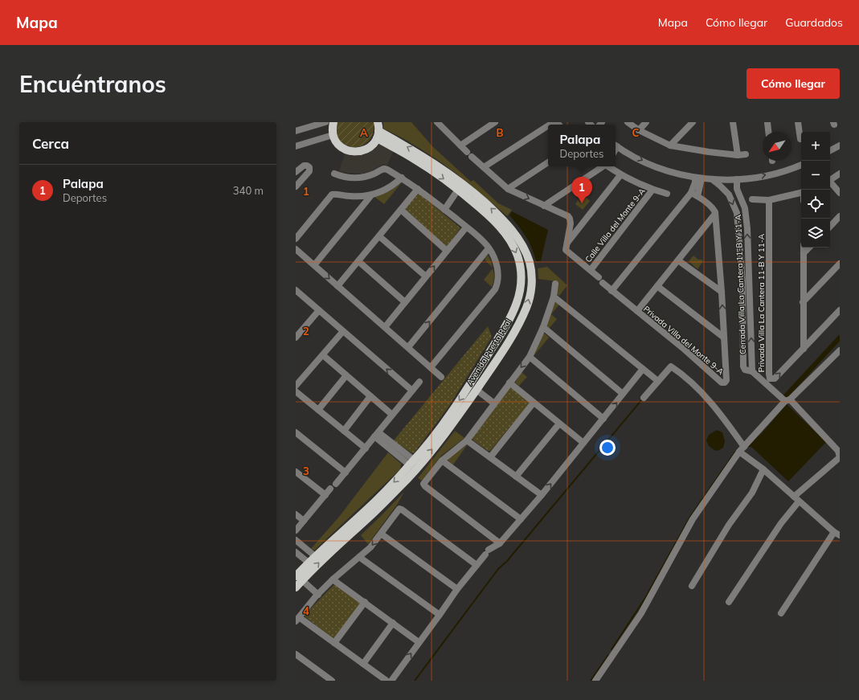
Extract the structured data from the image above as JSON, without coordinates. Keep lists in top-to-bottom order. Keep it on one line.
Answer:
{"streets":{"main road":["Avenida Puerta Real"],"street":["Calle Villa del Monte 9-A","Cerrada Villa La Cantera 11-B Y 11-A","Privada Villa La Cantera 11-B Y 11-A","Privada Villa del Monte 9-A"]},"crossings":[["Calle Villa del Monte 9-A","Privada Villa del Monte 9-A"]],"north":"bottom left","page":{"header":"Mapa","nav":["Mapa","Cómo llegar","Guardados"],"buttons":"Cómo llegar","title":"Encuéntranos","heading":"Cerca","popup":["Palapa","Deportes"],"map_buttons":["+","−"],"list":[{"mark":"1","name":"Palapa","note":"Deportes","value":"340 m"}],"pins":"1"},"grid":{"columns":["A","B","C"],"rows":["1","2","3","4"]}}
